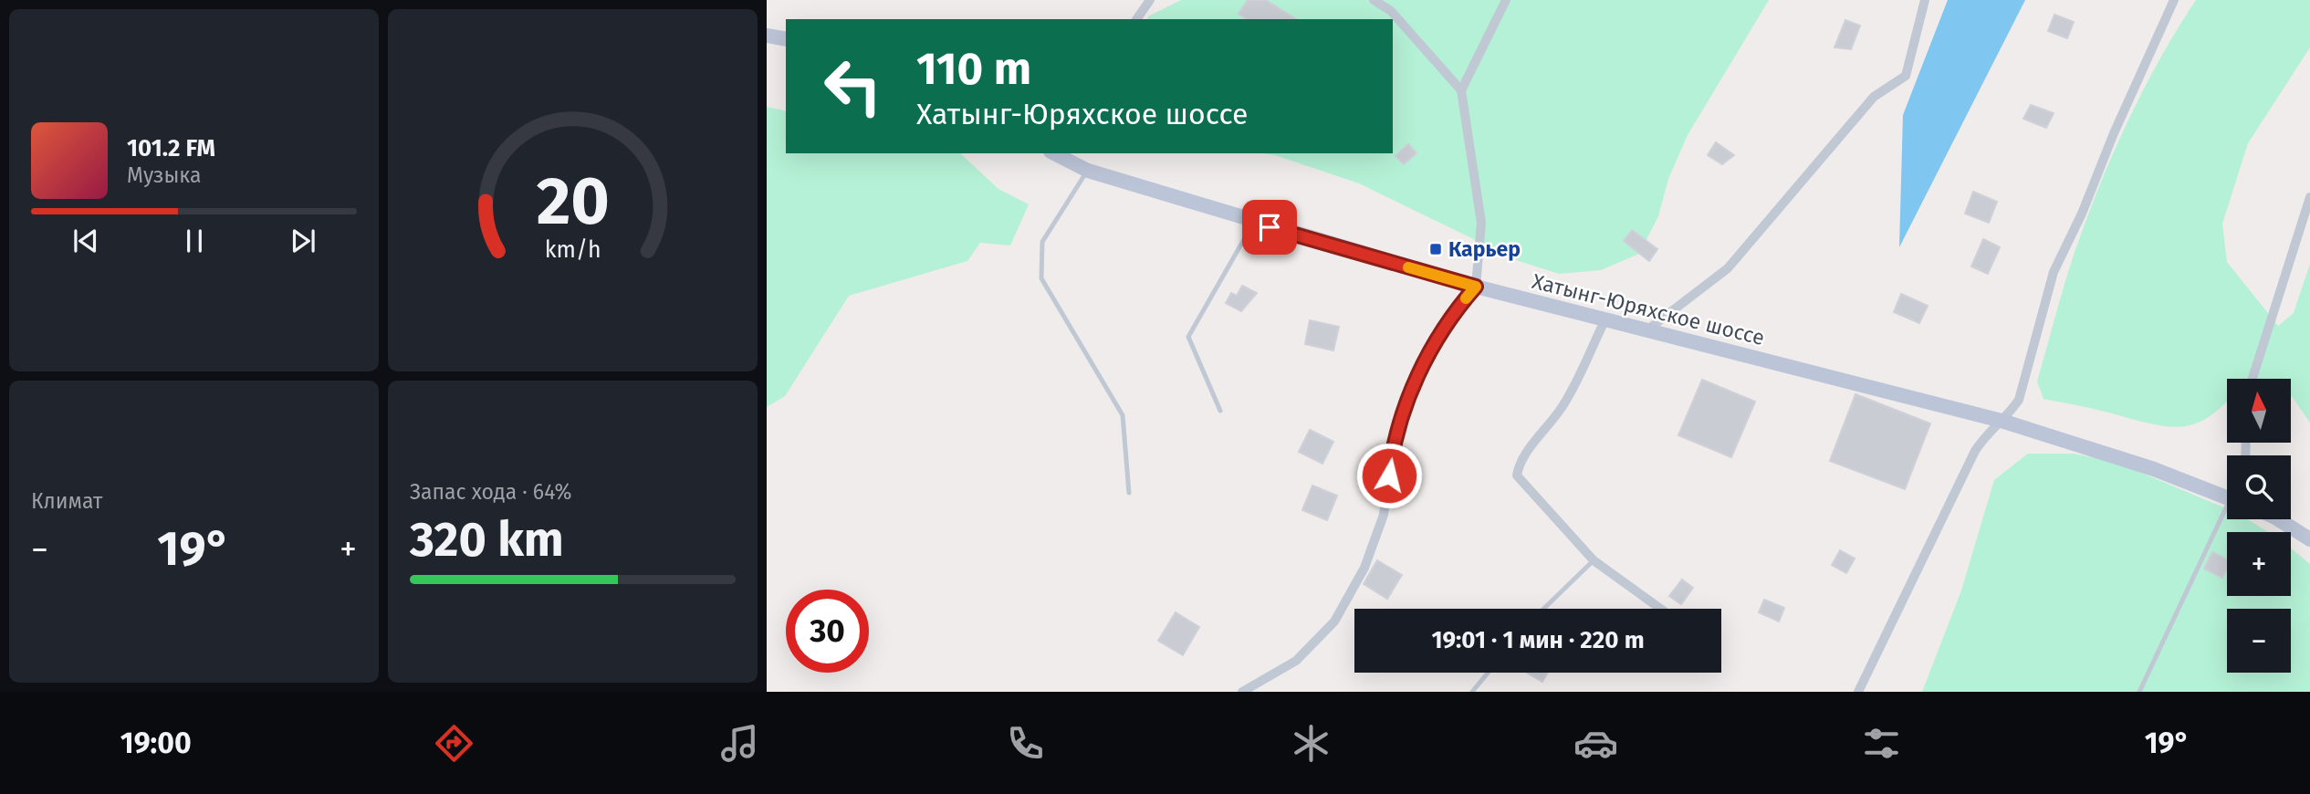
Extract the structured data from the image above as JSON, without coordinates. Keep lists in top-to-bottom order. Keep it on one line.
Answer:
{"streets":{"street":["Хатынг-Юряхское шоссе"]},"places":{"transit":["Карьер"]},"north":"top","page":{"turn":["110 m","Хатынг-Юряхское шоссе"],"song":["101.2 FM","Музыка"],"map_buttons":["+","−"],"tile":["Климат",["Запас хода · 64%","320 km"]],"heat":["−","19°","+"],"limit":"30","trip":"19:01 · 1 мин · 220 m","tabs":["19:00","19°"],"gauge":["20","km/h"]}}
